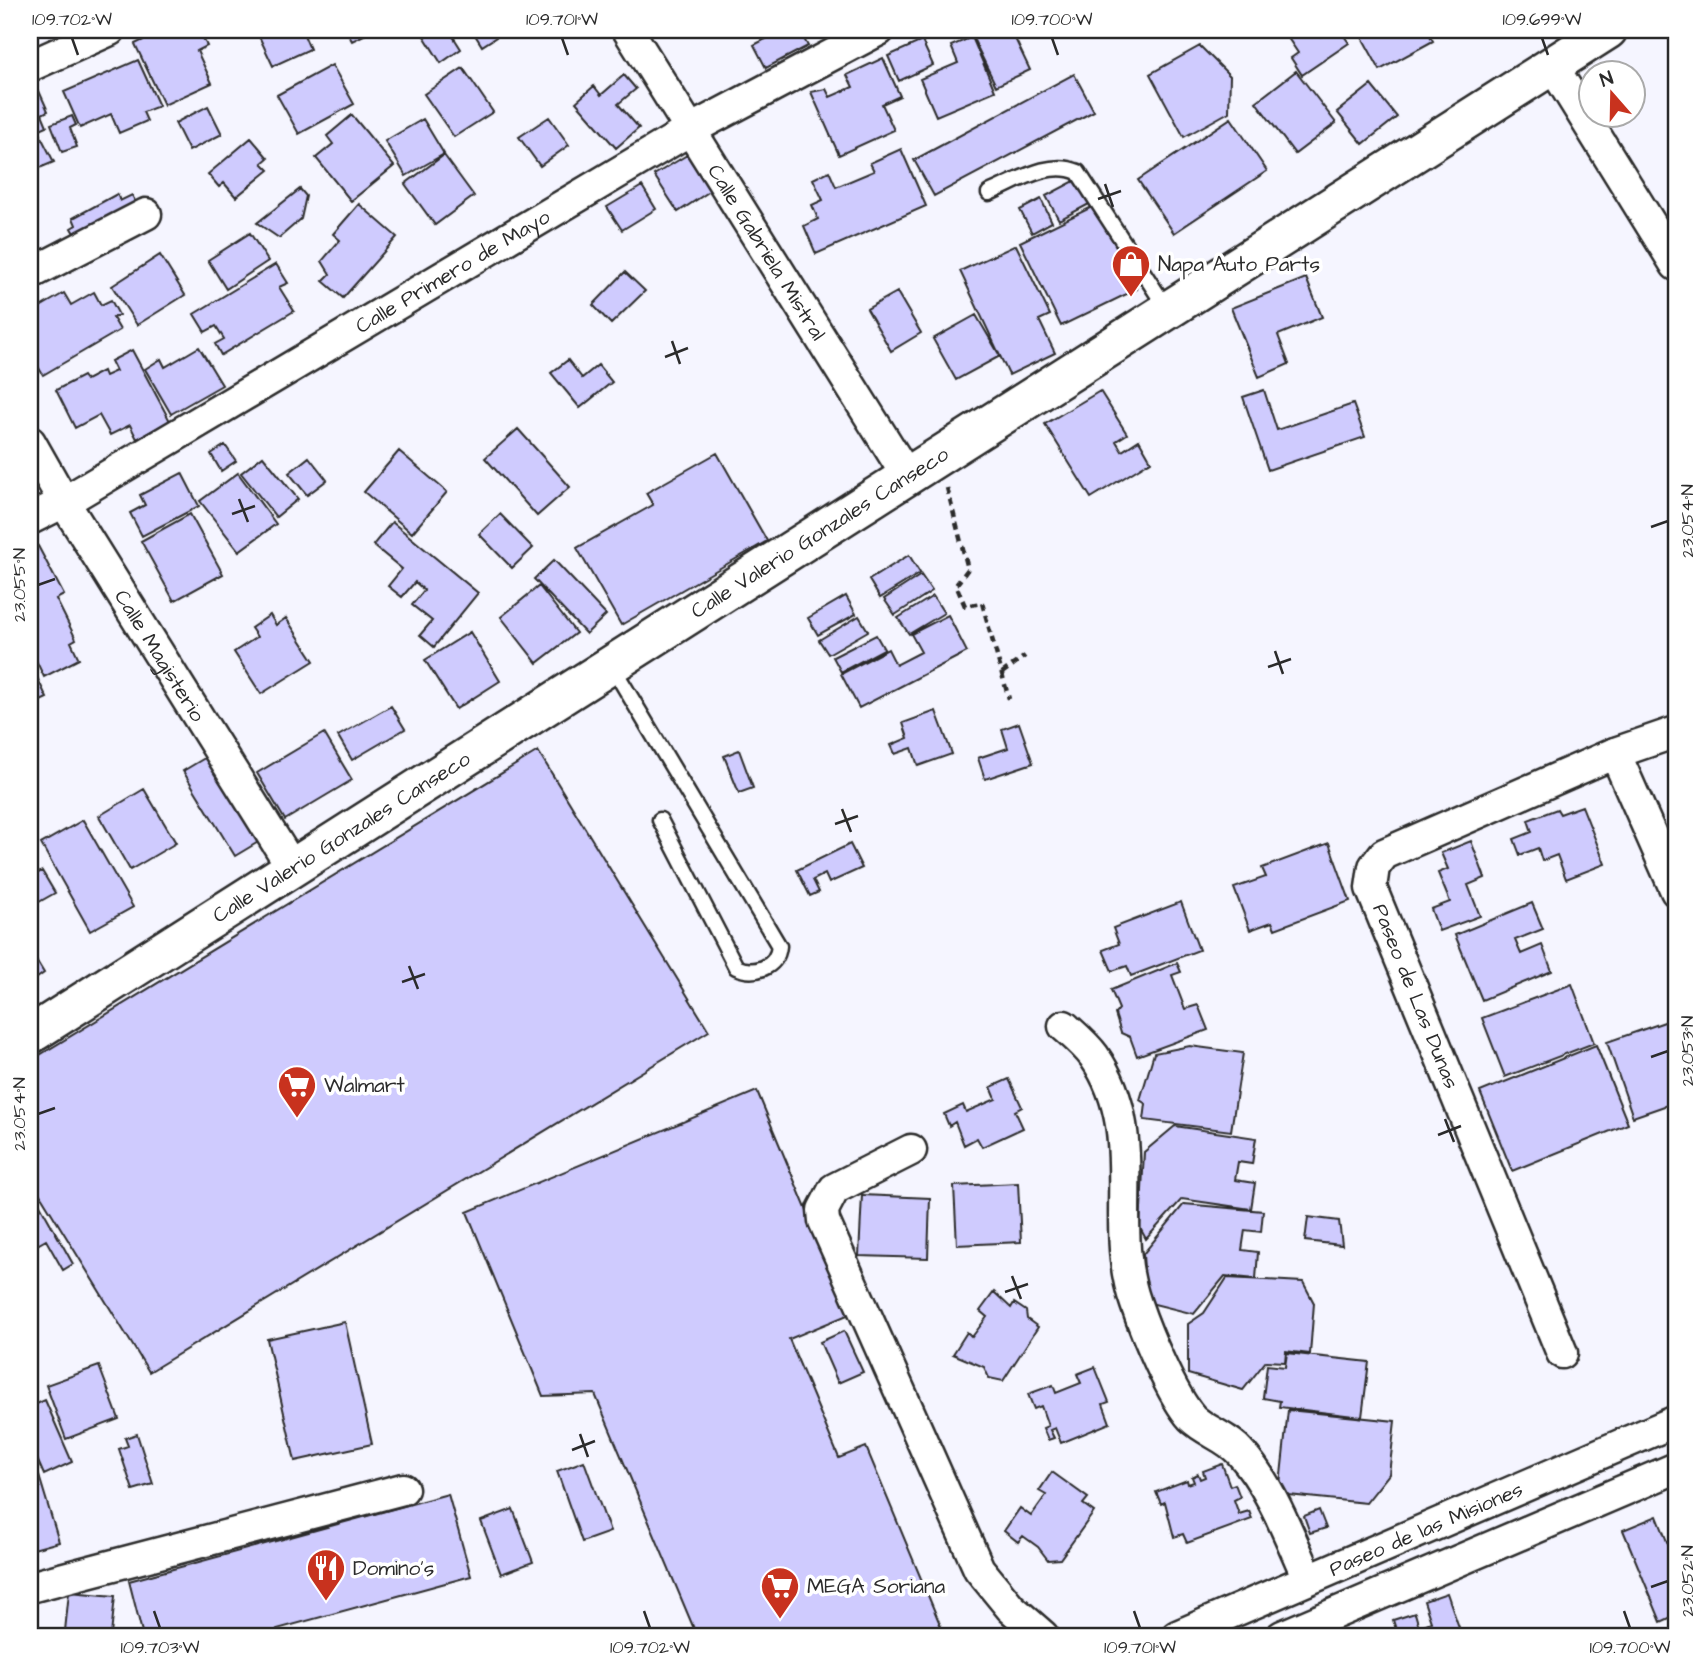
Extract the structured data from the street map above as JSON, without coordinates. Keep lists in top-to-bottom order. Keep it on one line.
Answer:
{"streets":{"street":["Calle Gabriela Mistral","Calle Primero de Mayo","Calle Valerio Gonzales Canseco","Calle Magisterio","Paseo de Las Dunas","Paseo de las Misiones"]},"crossings":[["Calle Gabriela Mistral","Calle Primero de Mayo"],["Calle Gabriela Mistral","Calle Valerio Gonzales Canseco"],["Calle Primero de Mayo","Calle Magisterio"],["Calle Valerio Gonzales Canseco","Calle Magisterio"]],"places":{"shop":["Napa Auto Parts"],"supermarket":["Walmart","MEGA Soriana"],"restaurant":["Domino's"]},"north":"top","coordinates":["109.702°W","109.701°W","109.700°W","109.699°W","23.054°N","23.055°N","23.053°N","23.052°N","109.703°W"]}
